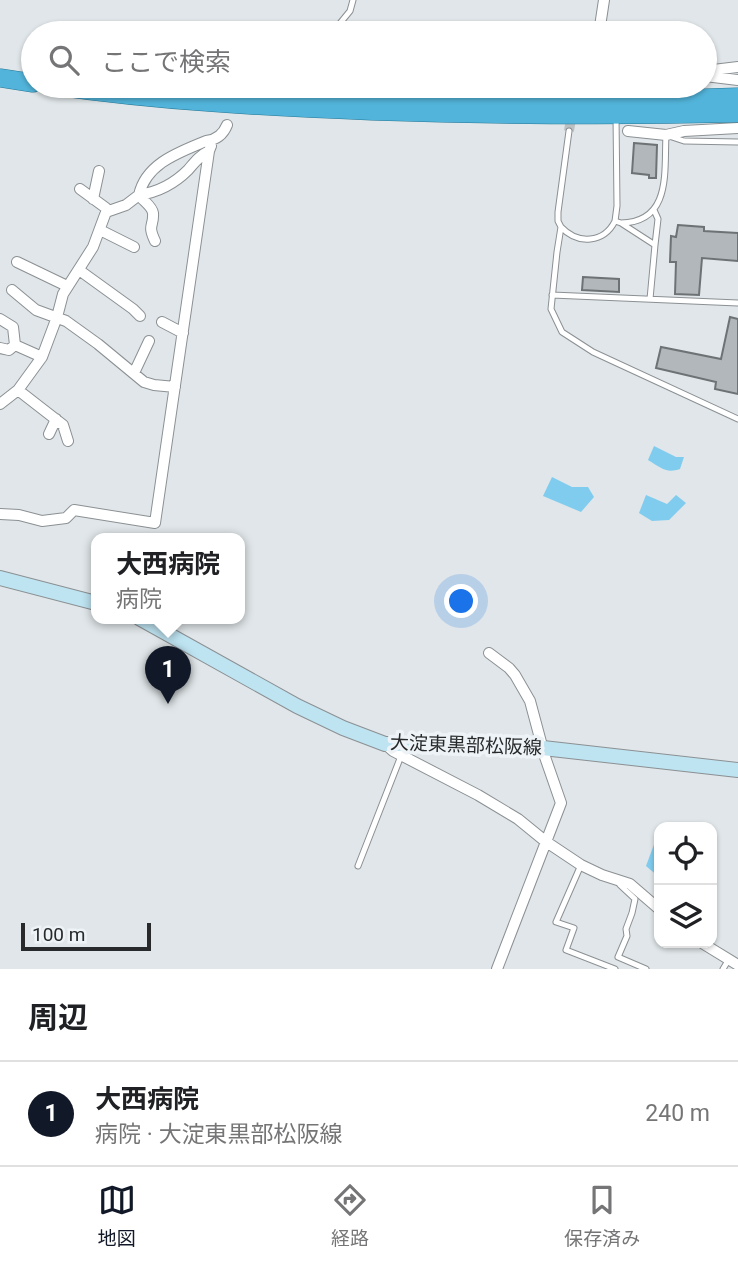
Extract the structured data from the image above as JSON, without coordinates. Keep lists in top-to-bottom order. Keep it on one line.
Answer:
{"streets":{"main road":["大淀東黒部松阪線"]},"scale_bar":"100 m","page":{"search":"ここで検索","popup":["大西病院","病院"],"pins":"1","scale":"100 m","heading":"周辺","list":[{"mark":"1","name":"大西病院","note":"病院 · 大淀東黒部松阪線","value":"240 m"}],"nav":["地図","経路","保存済み"]}}
